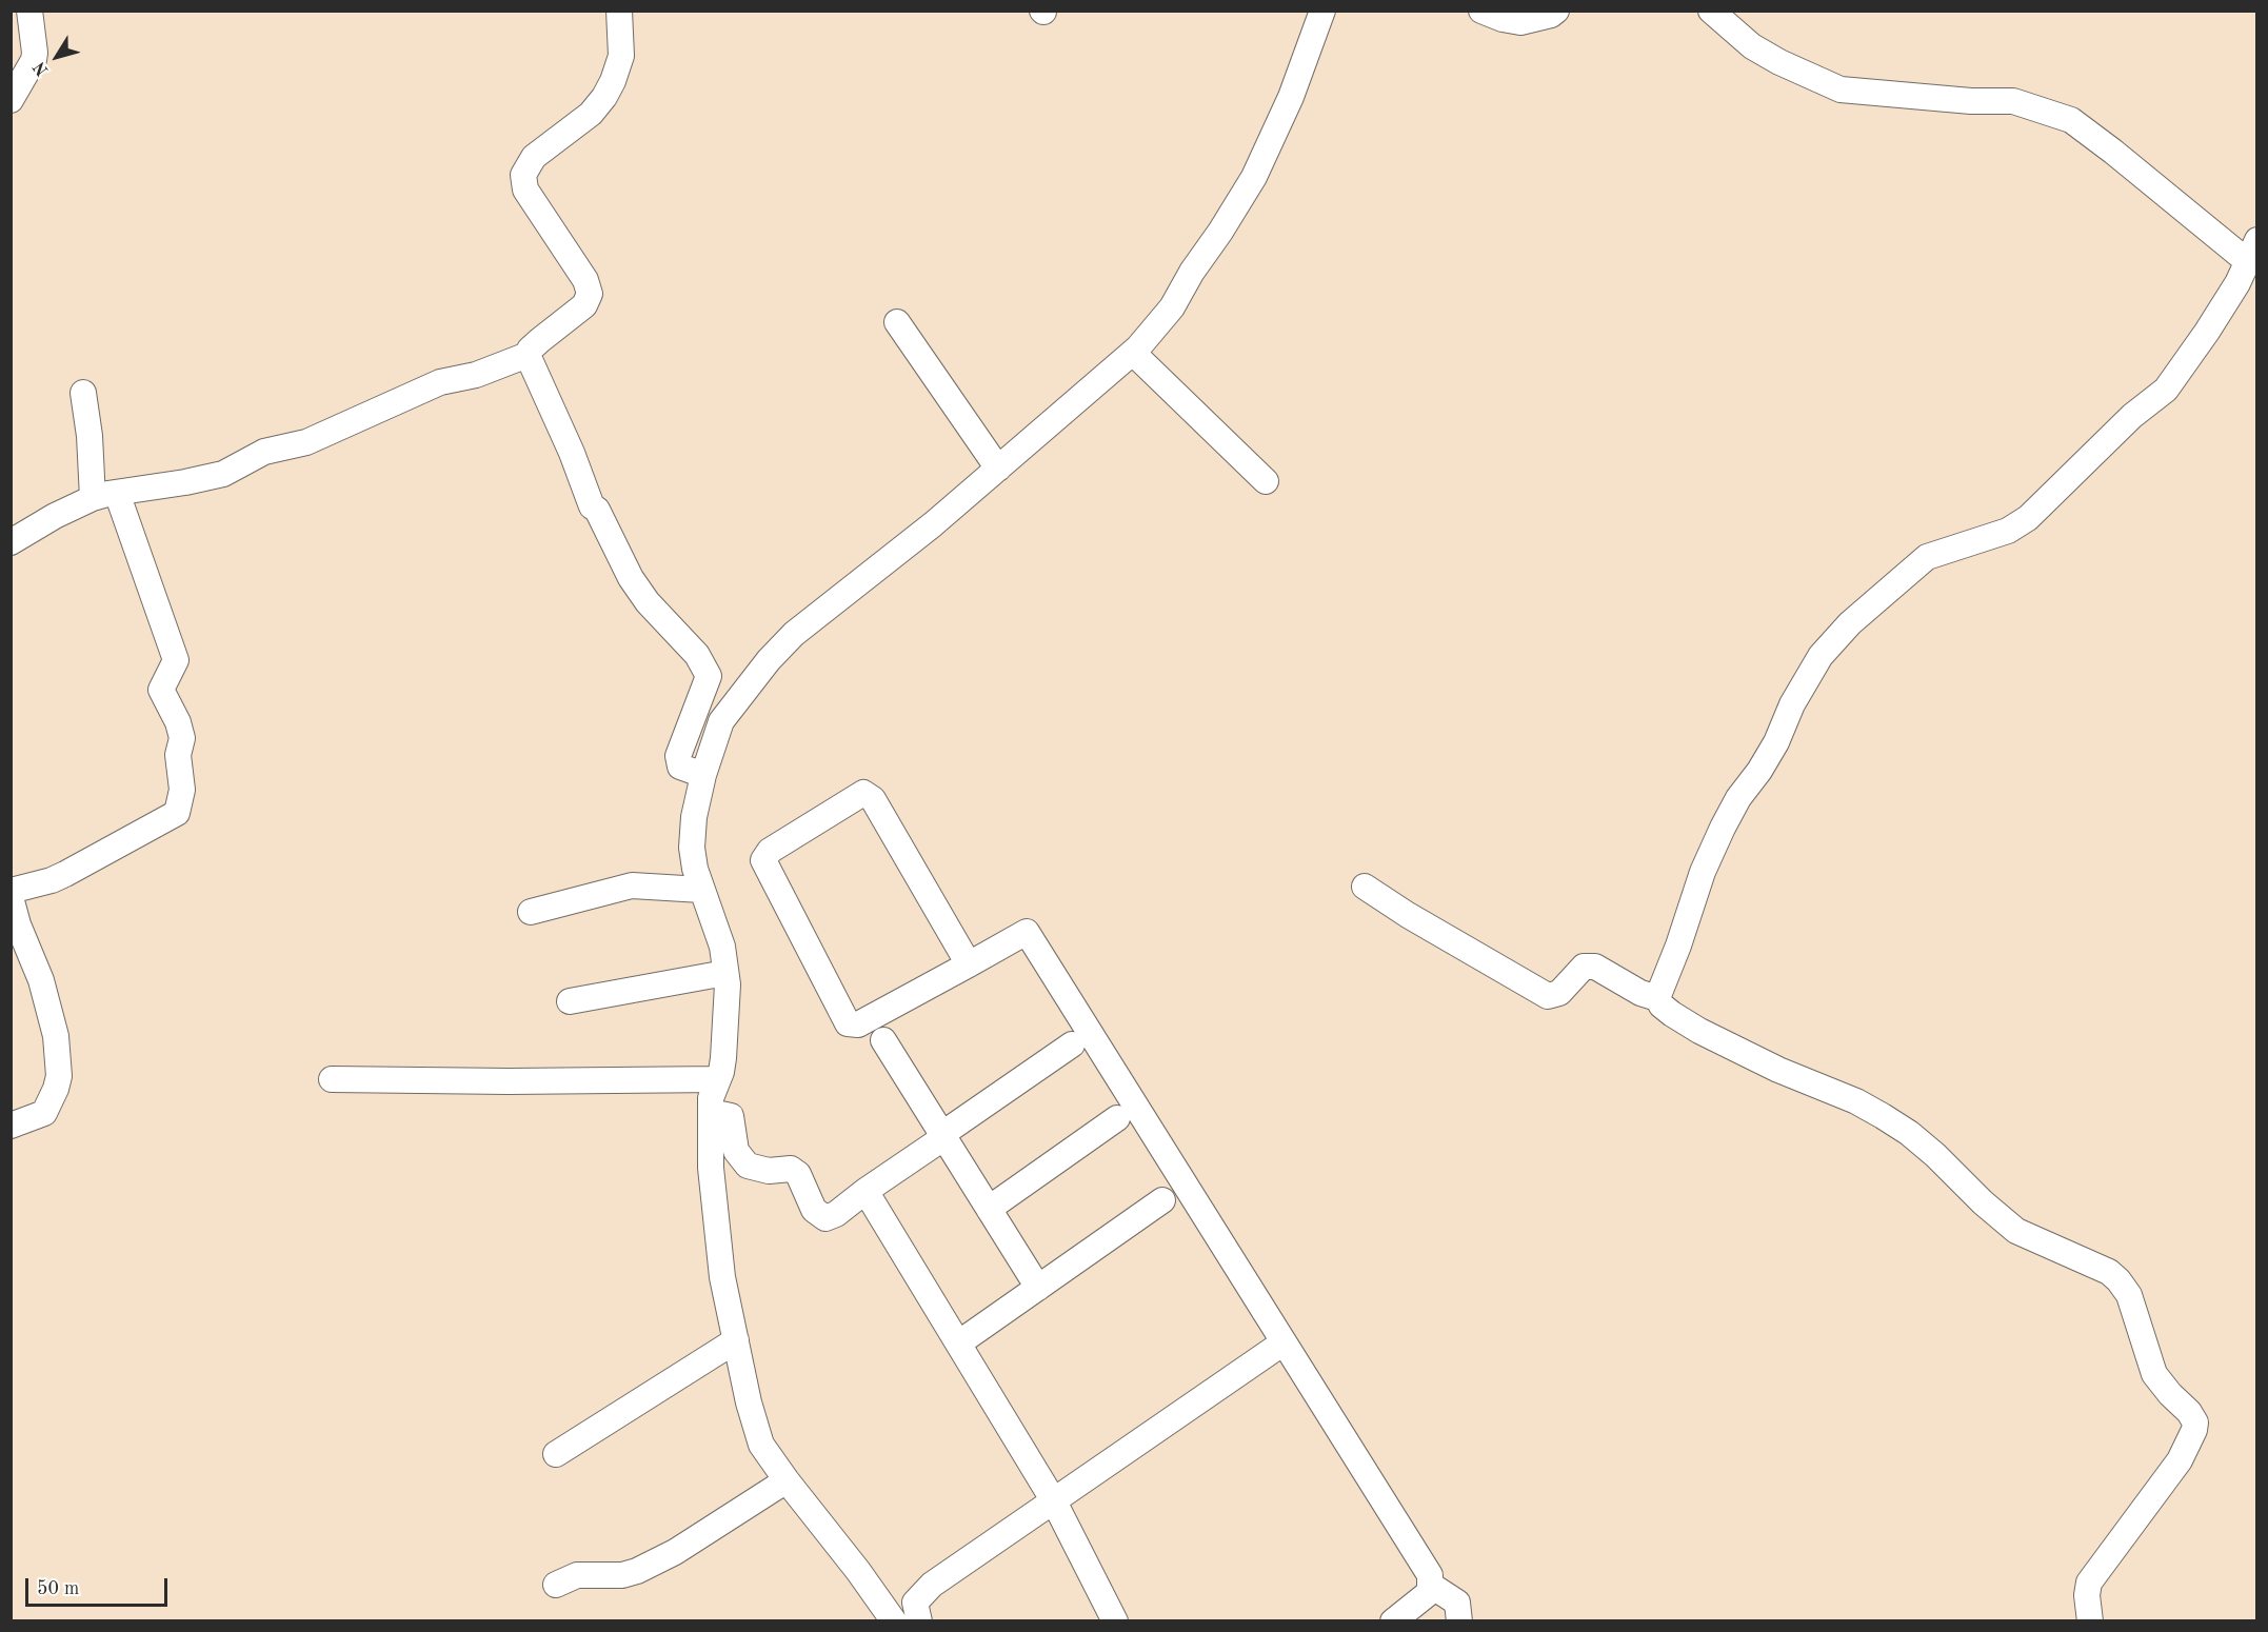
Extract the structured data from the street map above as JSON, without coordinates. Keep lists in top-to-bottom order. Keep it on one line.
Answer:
{"scale_bar":"50 m","north":"bottom left"}
